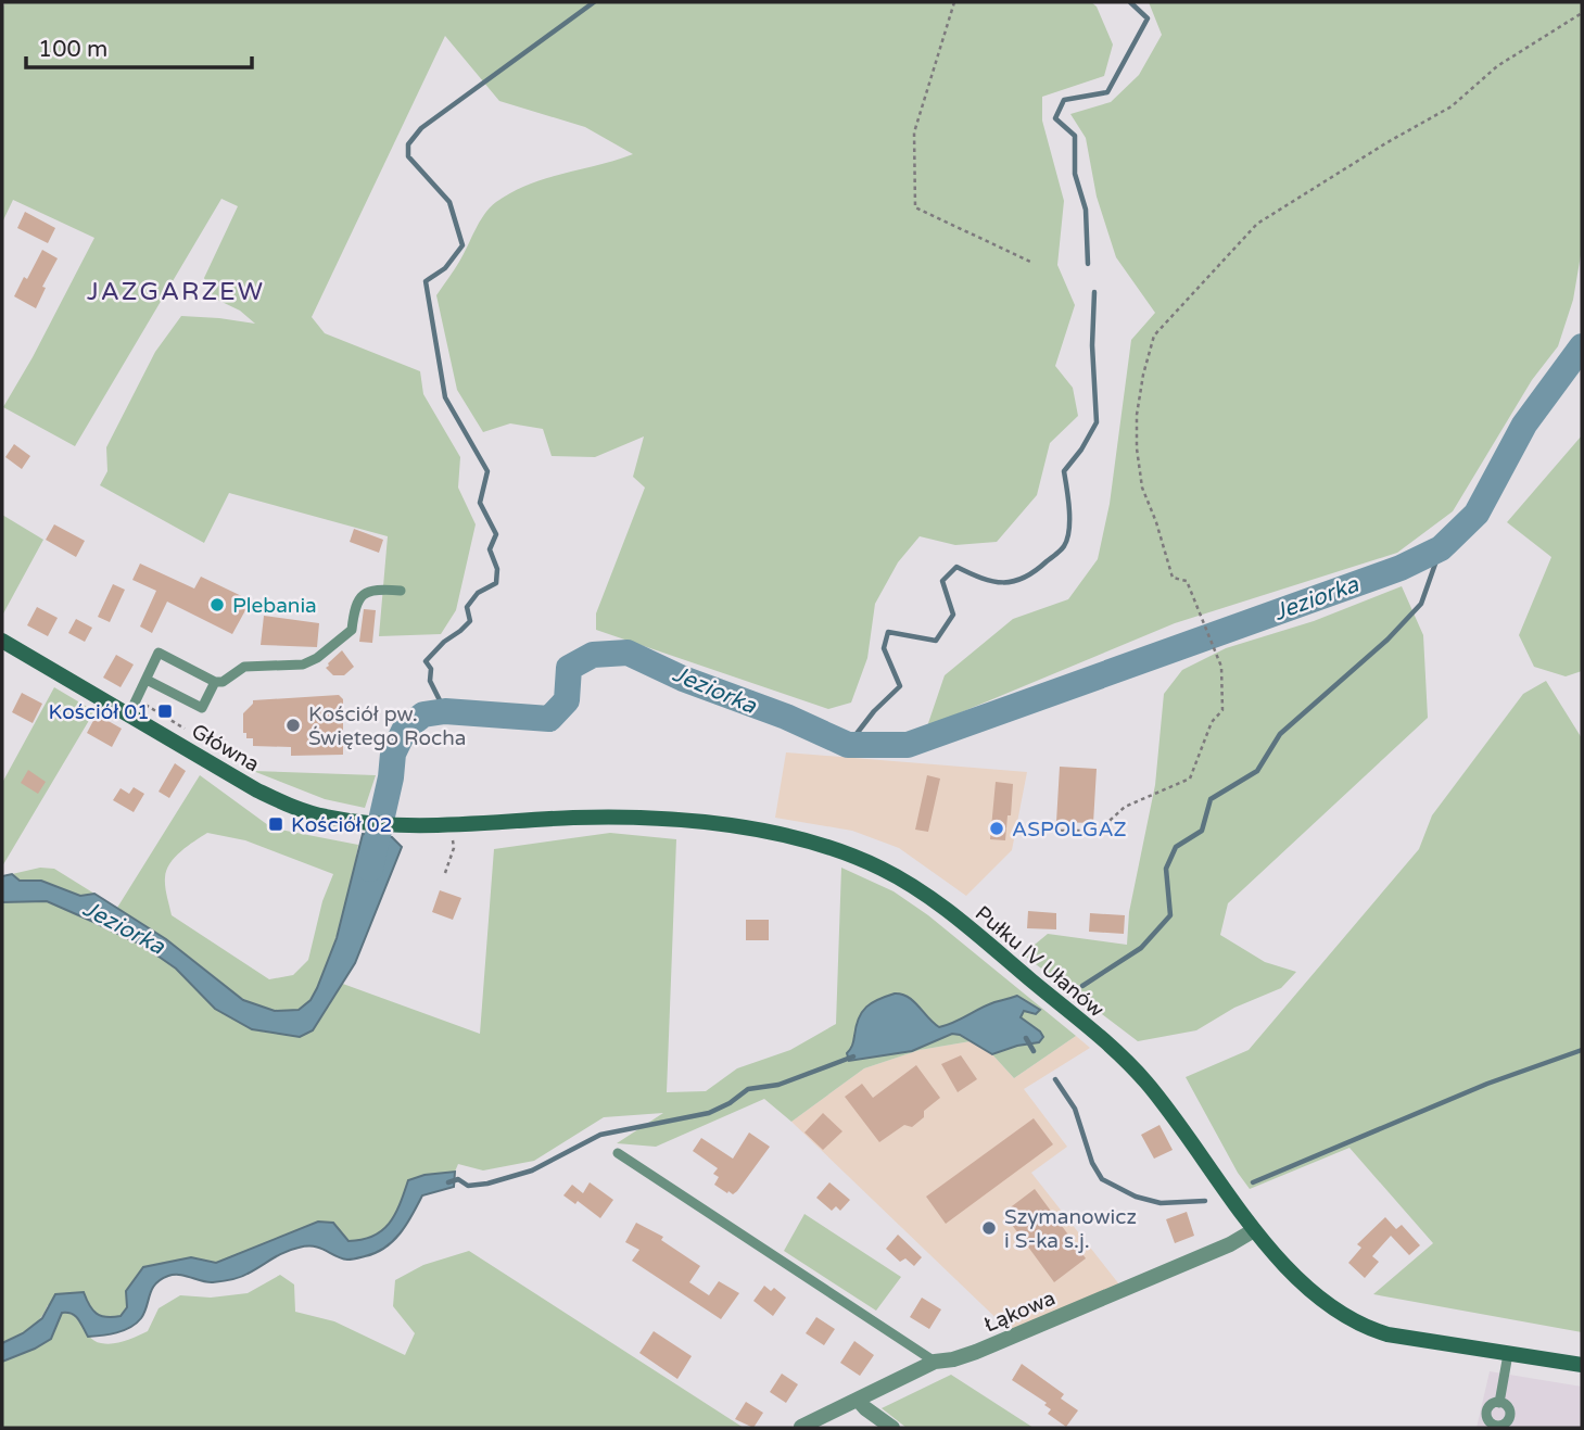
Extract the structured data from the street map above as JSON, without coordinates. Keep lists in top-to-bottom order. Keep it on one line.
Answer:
{"streets":{"street":["Główna","Pułku IV Ułanów","Łąkowa"]},"crossings":[["Główna","Pułku IV Ułanów"],["Pułku IV Ułanów","Łąkowa"]],"districts":["JAZGARZEW"],"water":["Jeziorka"],"places":{"other":["Plebania","Kościół pw. Świętego Rocha","ASPOLGAZ","Szymanowicz i S-ka s.j."],"transit":["Kościół 01","Kościół 02"]},"scale_bar":"100 m"}
